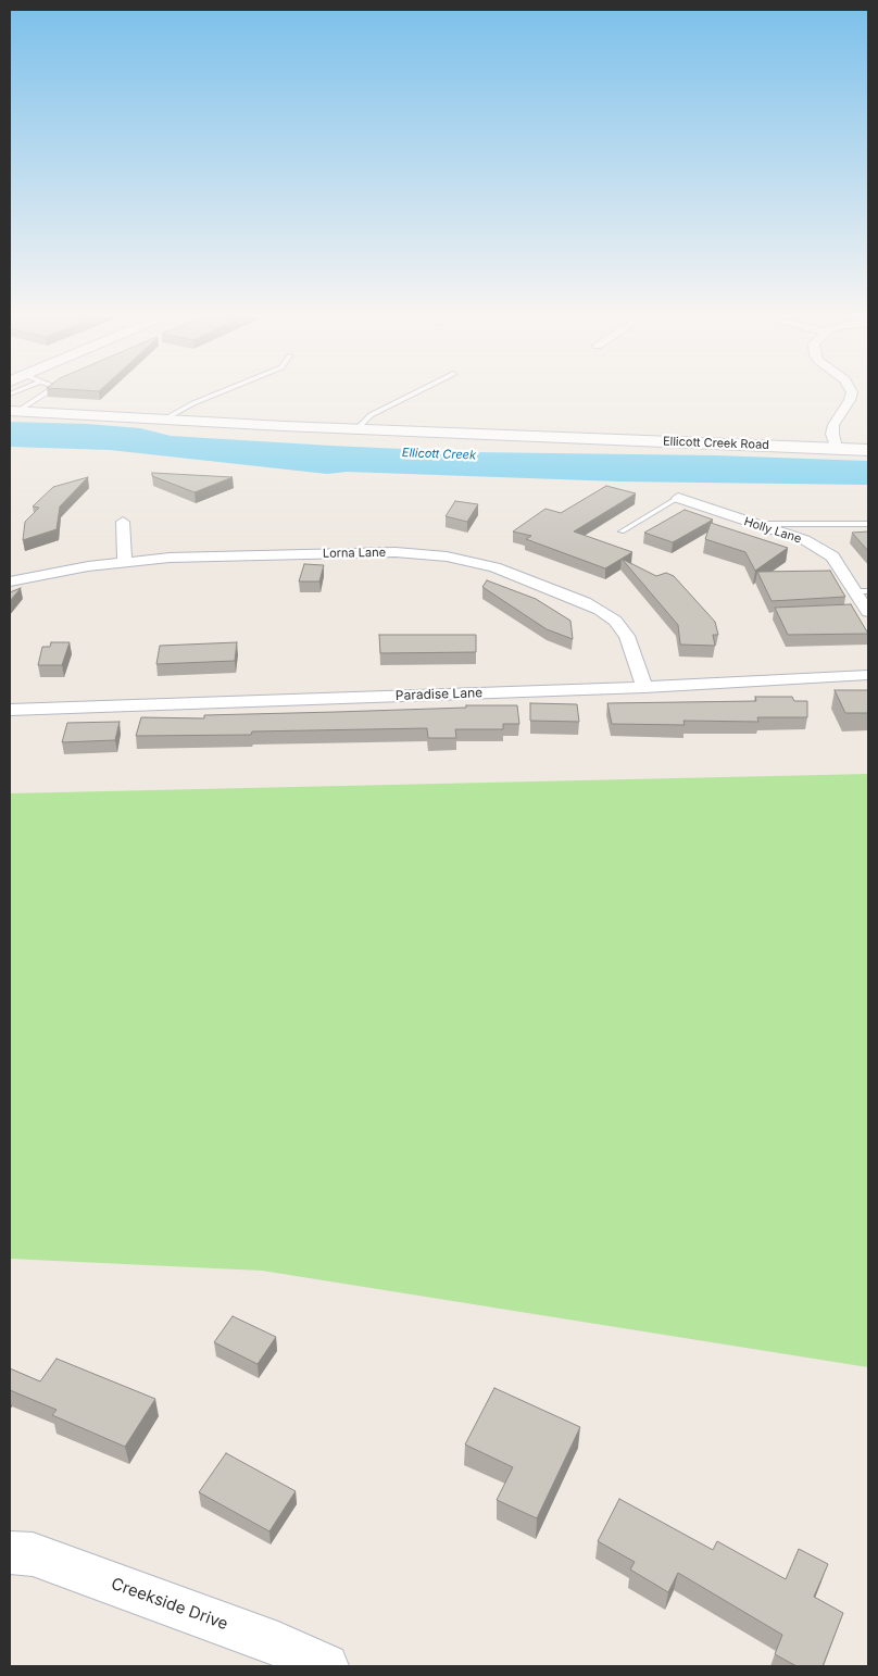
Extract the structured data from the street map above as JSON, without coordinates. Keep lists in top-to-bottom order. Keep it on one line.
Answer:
{"streets":{"street":["Ellicott Creek Road","Holly Lane","Lorna Lane","Paradise Lane","Creekside Drive"]},"crossings":[["Lorna Lane","Paradise Lane"]],"water":["Ellicott Creek"]}
